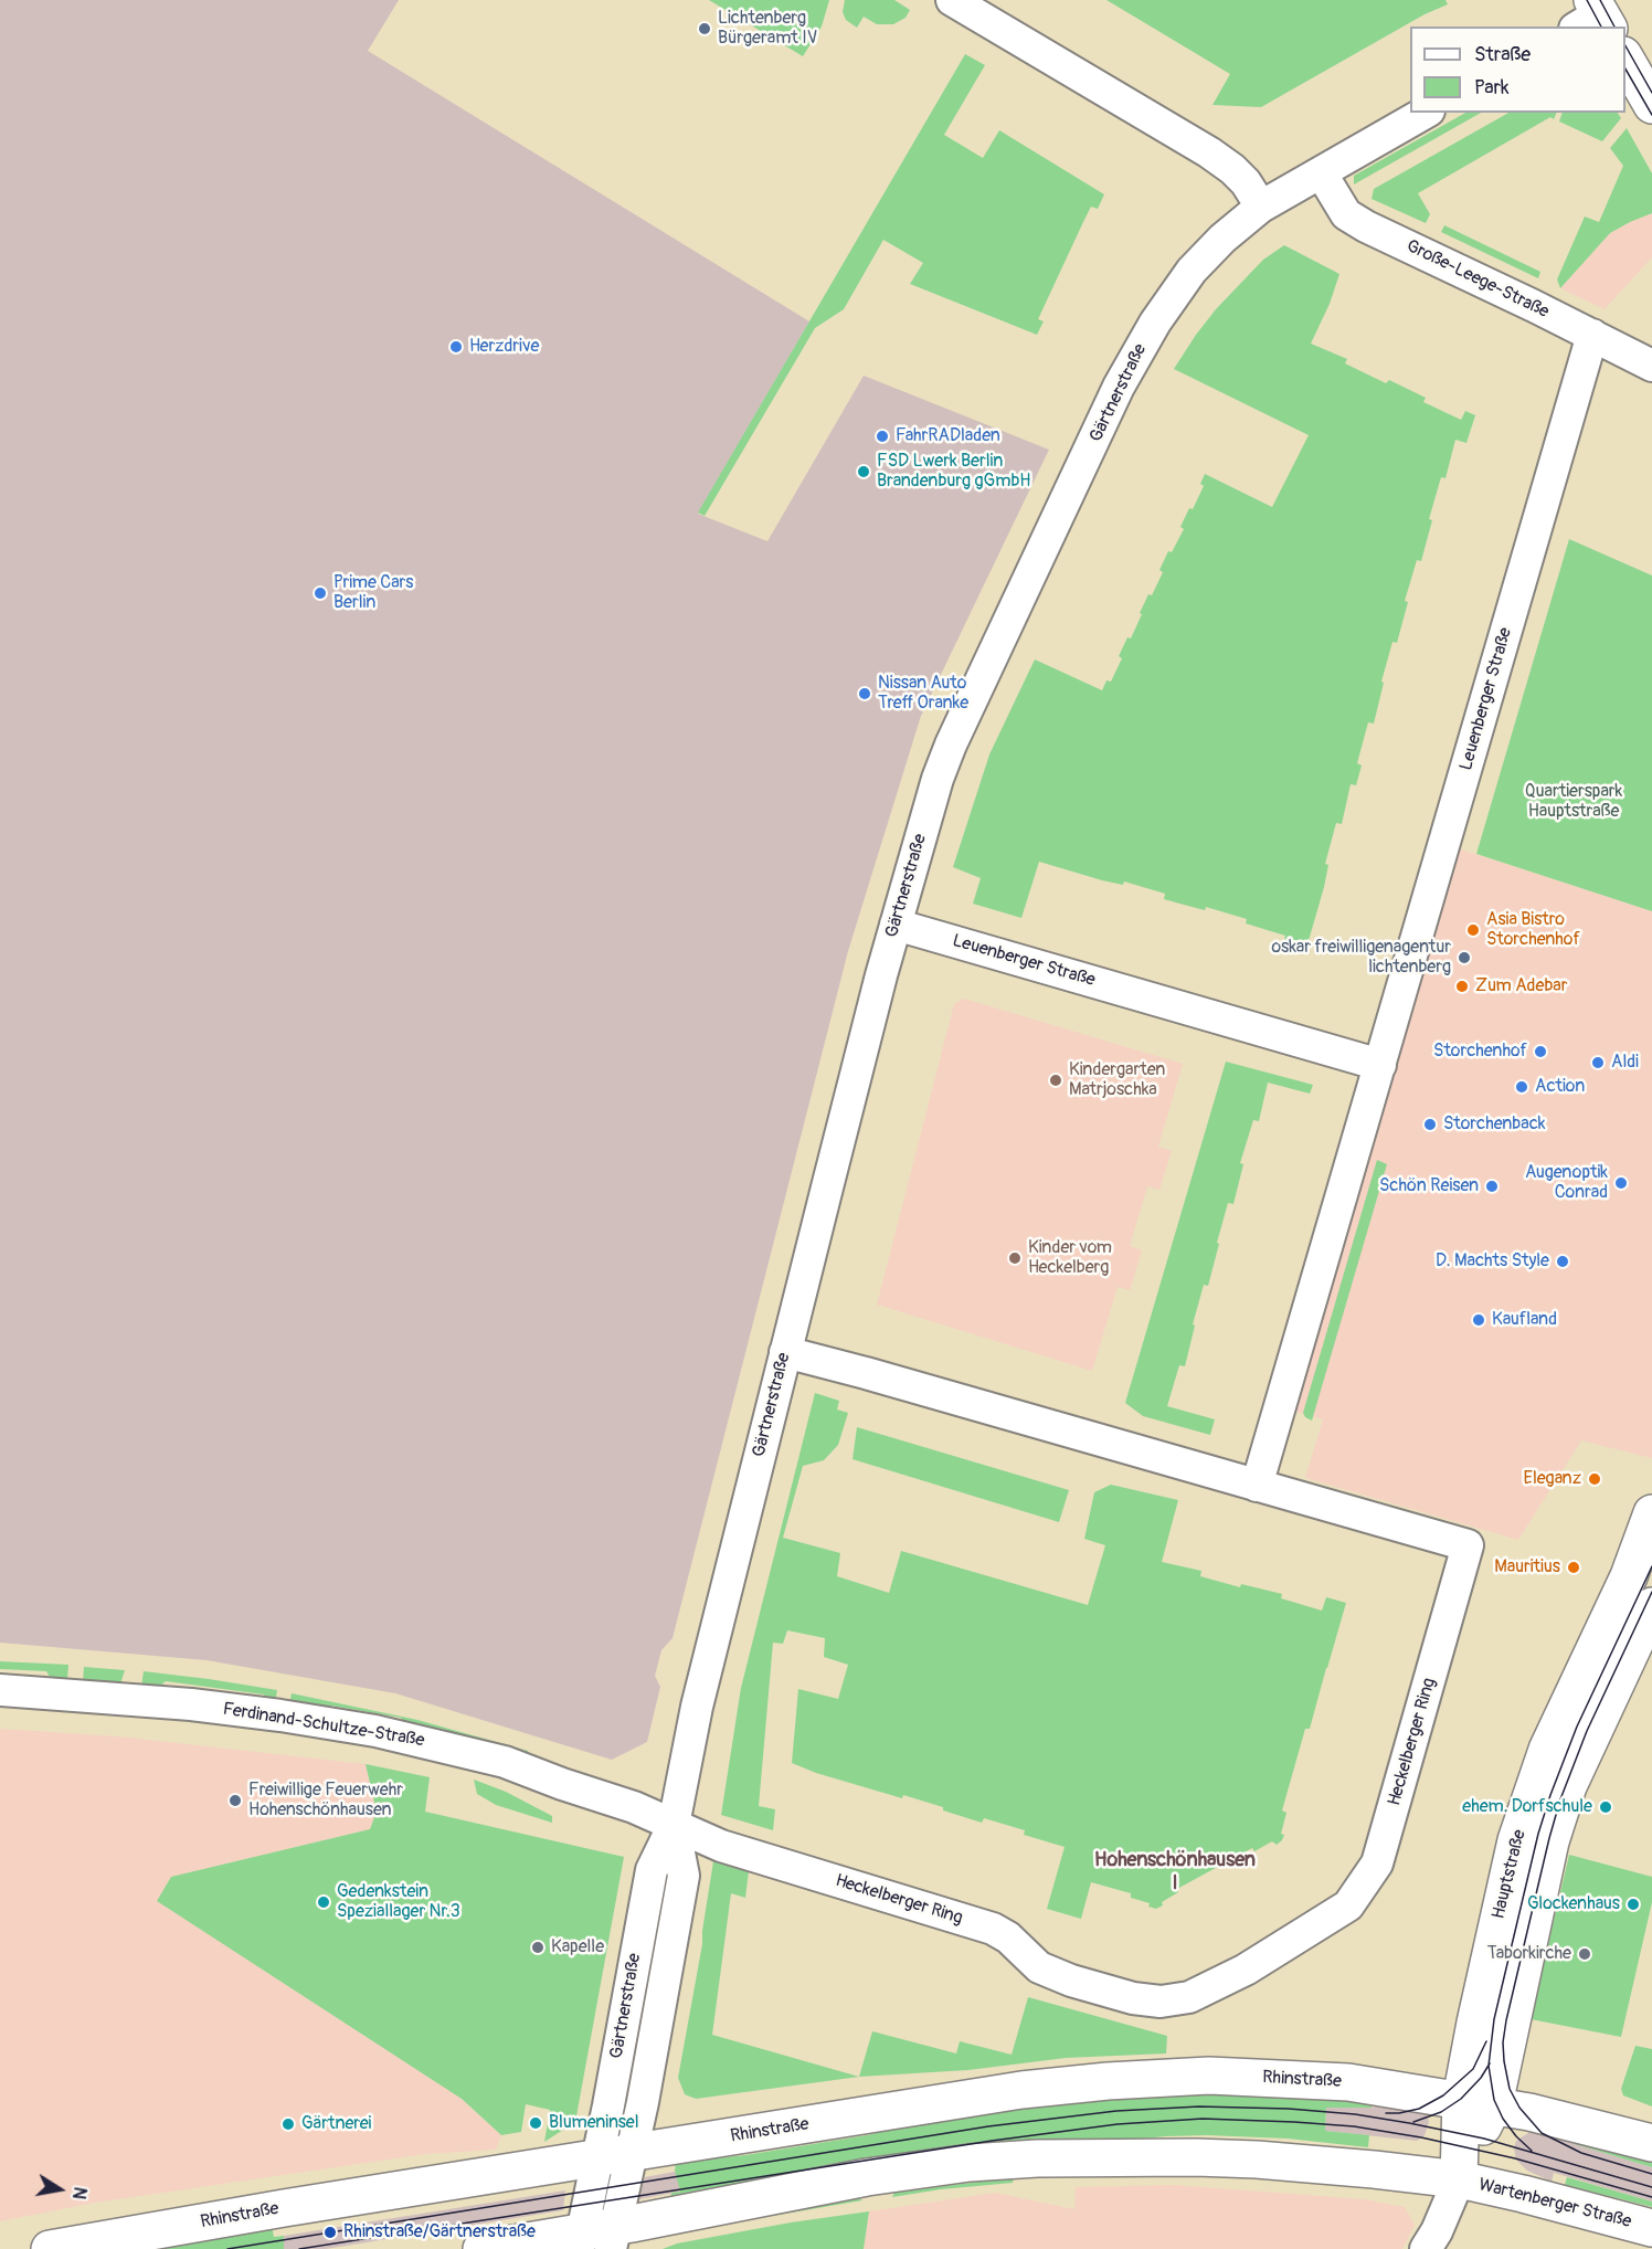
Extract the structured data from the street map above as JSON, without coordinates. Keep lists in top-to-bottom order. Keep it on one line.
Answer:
{"streets":{"main road":["Hauptstraße","Rhinstraße","Wartenberger Straße"],"street":["Große-Leege-Straße","Gärtnerstraße","Leuenberger Straße","Ferdinand-Schultze-Straße","Heckelberger Ring"]},"crossings":[["Große-Leege-Straße","Gärtnerstraße"],["Große-Leege-Straße","Leuenberger Straße"],["Gärtnerstraße","Leuenberger Straße"],["Gärtnerstraße","Ferdinand-Schultze-Straße"],["Gärtnerstraße","Heckelberger Ring"],["Gärtnerstraße","Rhinstraße"],["Leuenberger Straße","Heckelberger Ring"],["Ferdinand-Schultze-Straße","Heckelberger Ring"],["Hauptstraße","Rhinstraße"],["Hauptstraße","Wartenberger Straße"]],"districts":["Hohenschönhausen I"],"parks":["Quartierspark Hauptstraße"],"places":["Lichtenberg Bürgeramt IV","Herzdrive","FahrRADladen","FSD Lwerk Berlin Brandenburg gGmbH","Prime Cars Berlin","Nissan Auto Treff Oranke","Asia Bistro Storchenhof","oskar freiwilligenagentur lichtenberg","Zum Adebar","Storchenhof","Aldi","Kindergarten Matrjoschka","Action","Storchenback","Augenoptik Conrad","Schön Reisen","Kinder vom Heckelberg","D. Machts Style","Kaufland","Eleganz","Mauritius","Freiwillige Feuerwehr Hohenschönhausen","ehem. Dorfschule","Gedenkstein Speziallager Nr.3","Glockenhaus","Kapelle","Taborkirche","Blumeninsel","Gärtnerei","Rhinstraße/Gärtnerstraße"],"legend":["Straße","Park"],"north":"right"}
